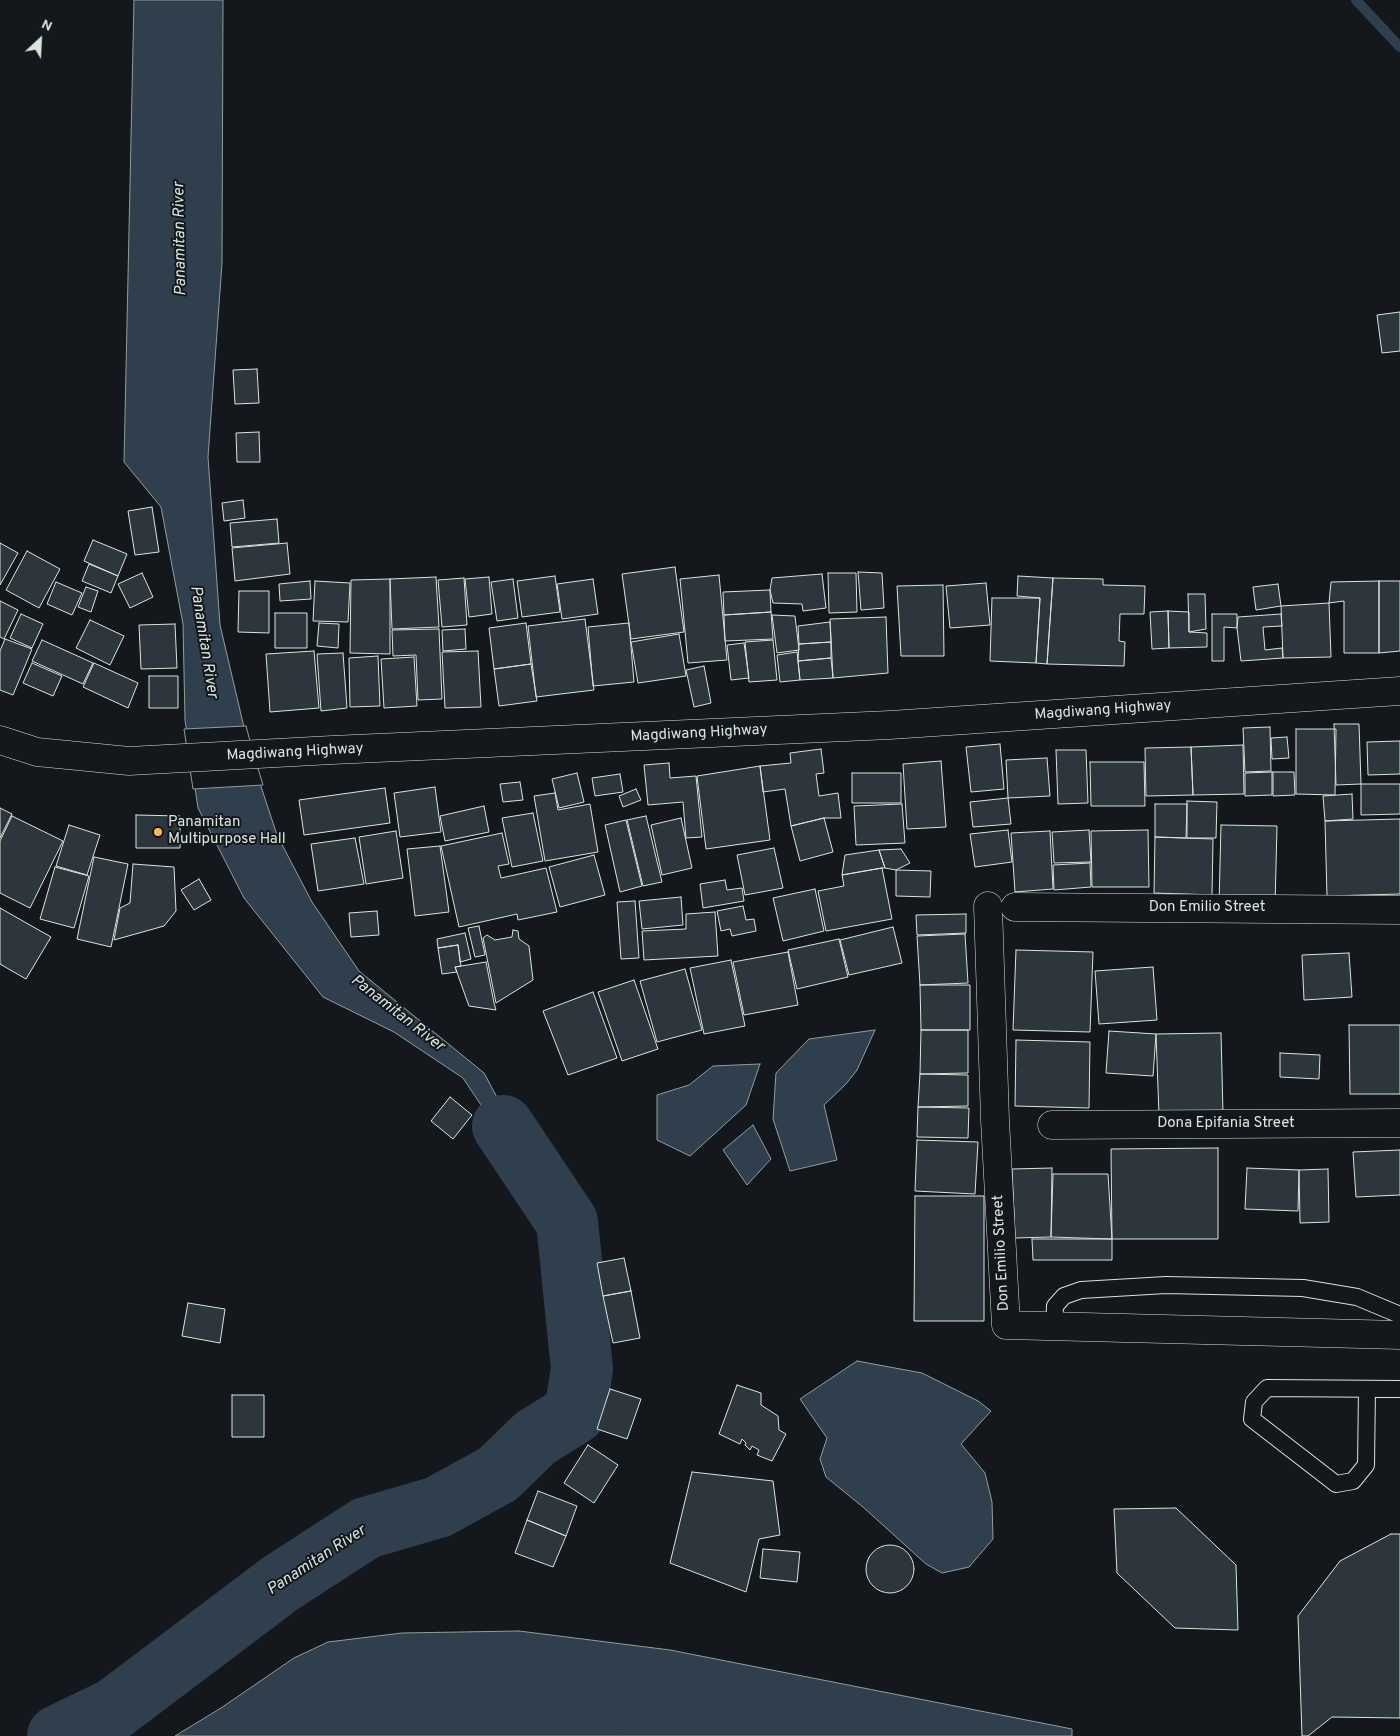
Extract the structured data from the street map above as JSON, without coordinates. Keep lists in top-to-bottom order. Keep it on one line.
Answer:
{"streets":{"street":["Magdiwang Highway","Don Emilio Street","Dona Epifania Street"]},"water":["Panamitan River"],"places":["Panamitan Multipurpose Hall"],"north":"top right"}
